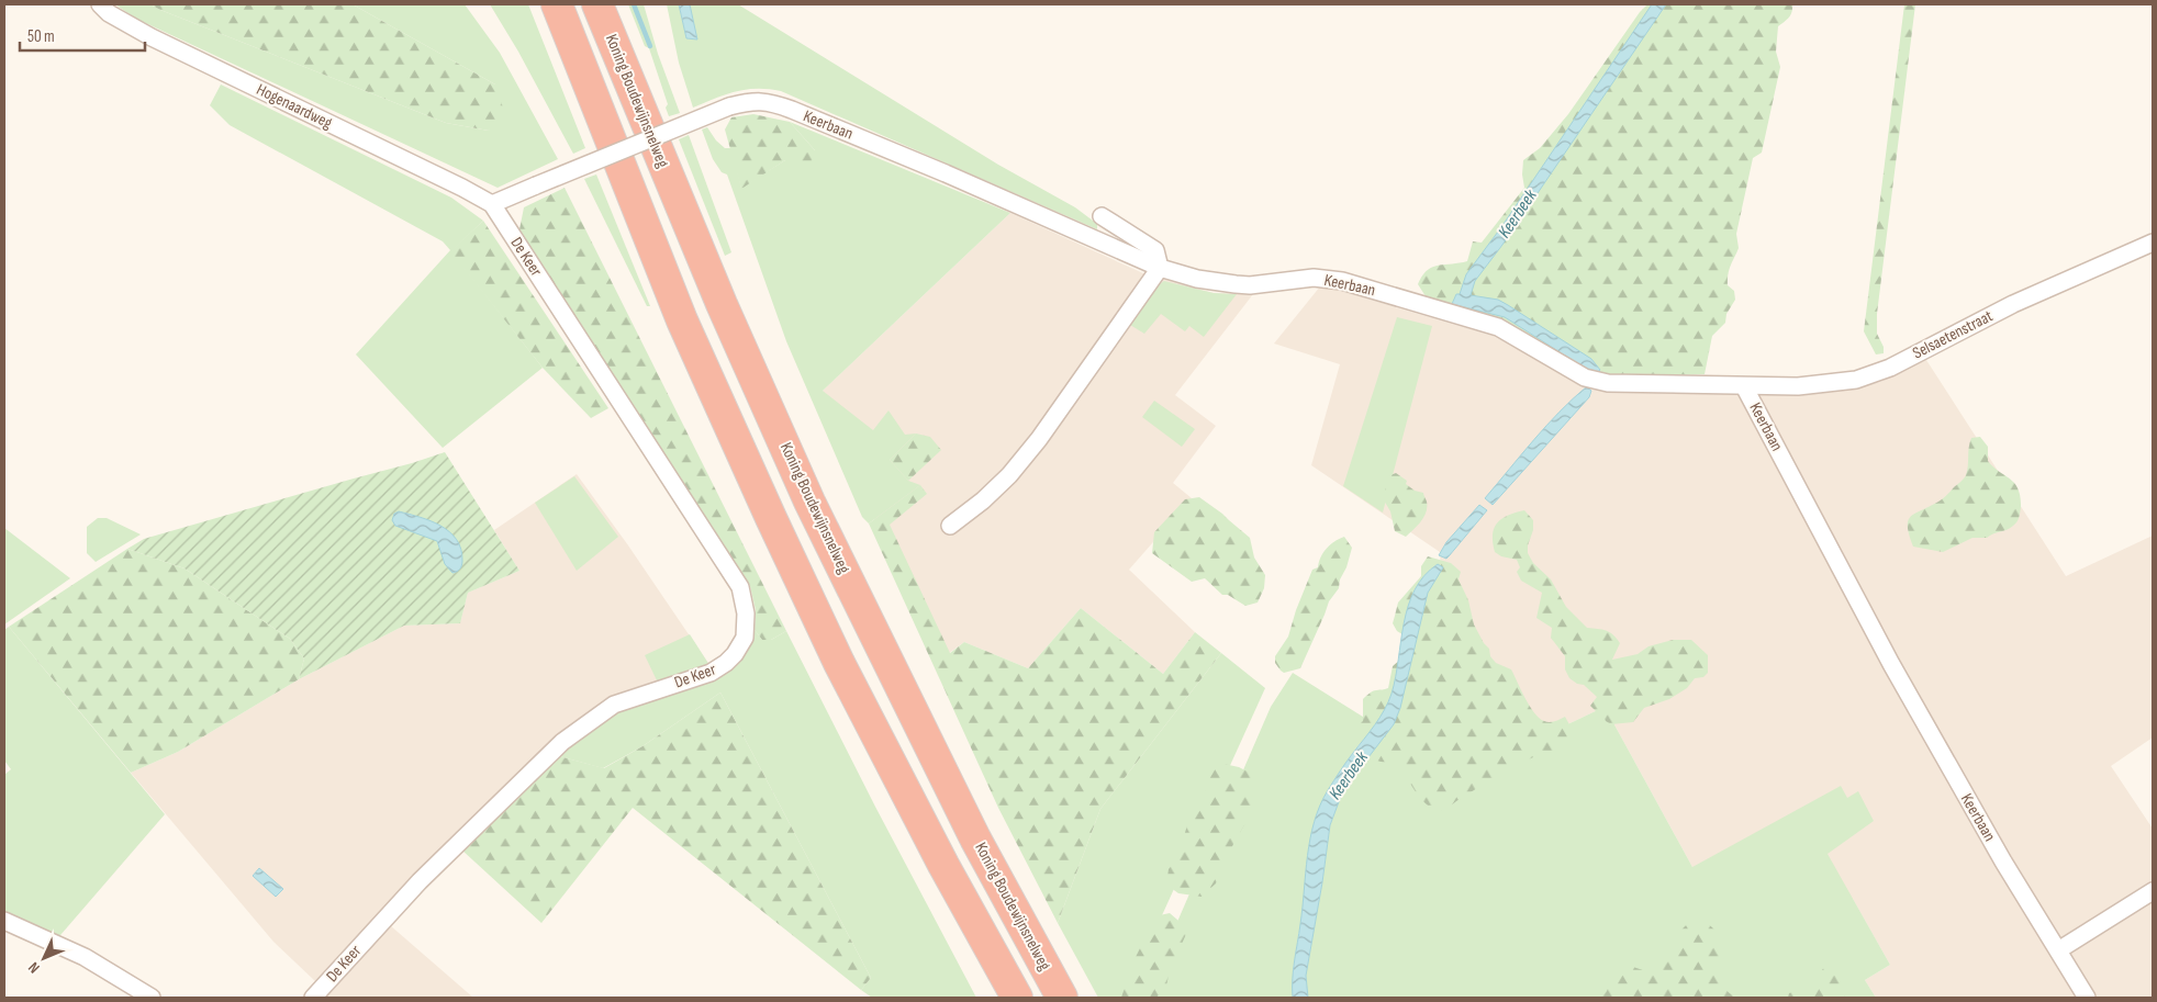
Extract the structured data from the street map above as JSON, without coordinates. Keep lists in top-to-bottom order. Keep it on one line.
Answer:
{"streets":{"highway":["Koning Boudewijnsnelweg"],"street":["Hogenaardweg","Keerbaan","De Keer","Selsaetenstraat"]},"crossings":[["Hogenaardweg","Keerbaan"],["Hogenaardweg","De Keer"],["Keerbaan","De Keer"],["Keerbaan","Selsaetenstraat"]],"water":["Keerbeek"],"scale_bar":"50 m","north":"bottom left"}
